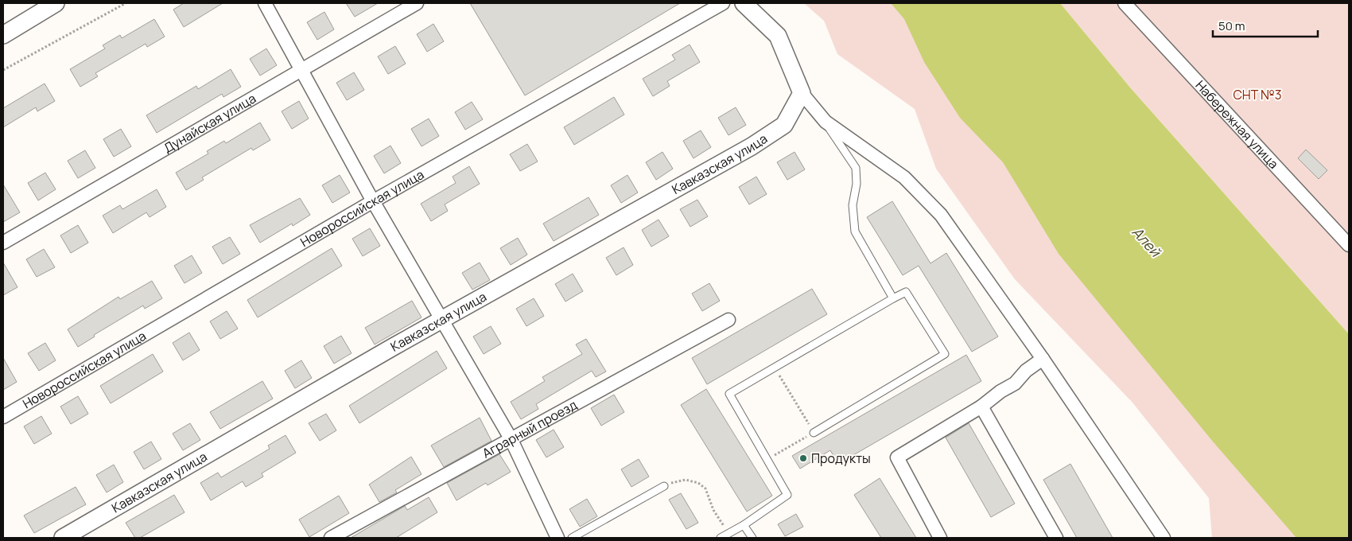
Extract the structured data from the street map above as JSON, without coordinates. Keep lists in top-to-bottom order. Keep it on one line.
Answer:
{"streets":{"street":["Дунайская улица","Набережная улица","Кавказская улица","Новороссийская улица","Аграрный проезд"]},"water":["Алей"],"parks":["СНТ №3"],"places":["Продукты"],"scale_bar":"50 m"}
